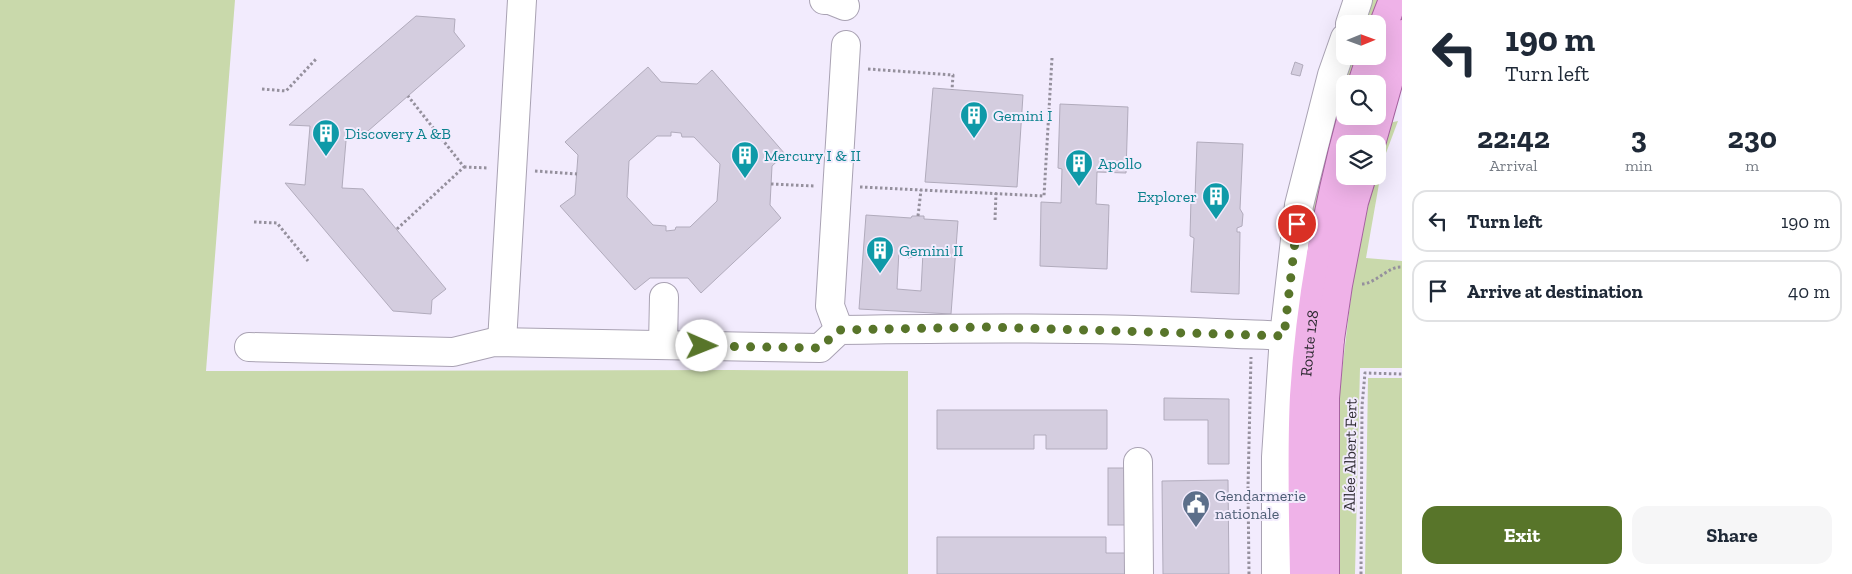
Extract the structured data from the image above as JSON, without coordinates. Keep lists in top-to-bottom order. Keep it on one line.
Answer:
{"streets":{"main road":["Route 128"],"path":["Allée Albert Fert"]},"places":{"building":["Gemini I","Discovery A &B","Mercury I & II","Apollo","Explorer","Gemini II"],"public building":["Gendarmerie nationale"]},"north":"right","page":{"turn":["190 m","Turn left"],"eta":["22:42","Arrival","3","min","230","m"],"list":[{"name":"Turn left","value":"190 m"},{"name":"Arrive at destination","value":"40 m"}],"buttons":["Exit","Share"]}}
